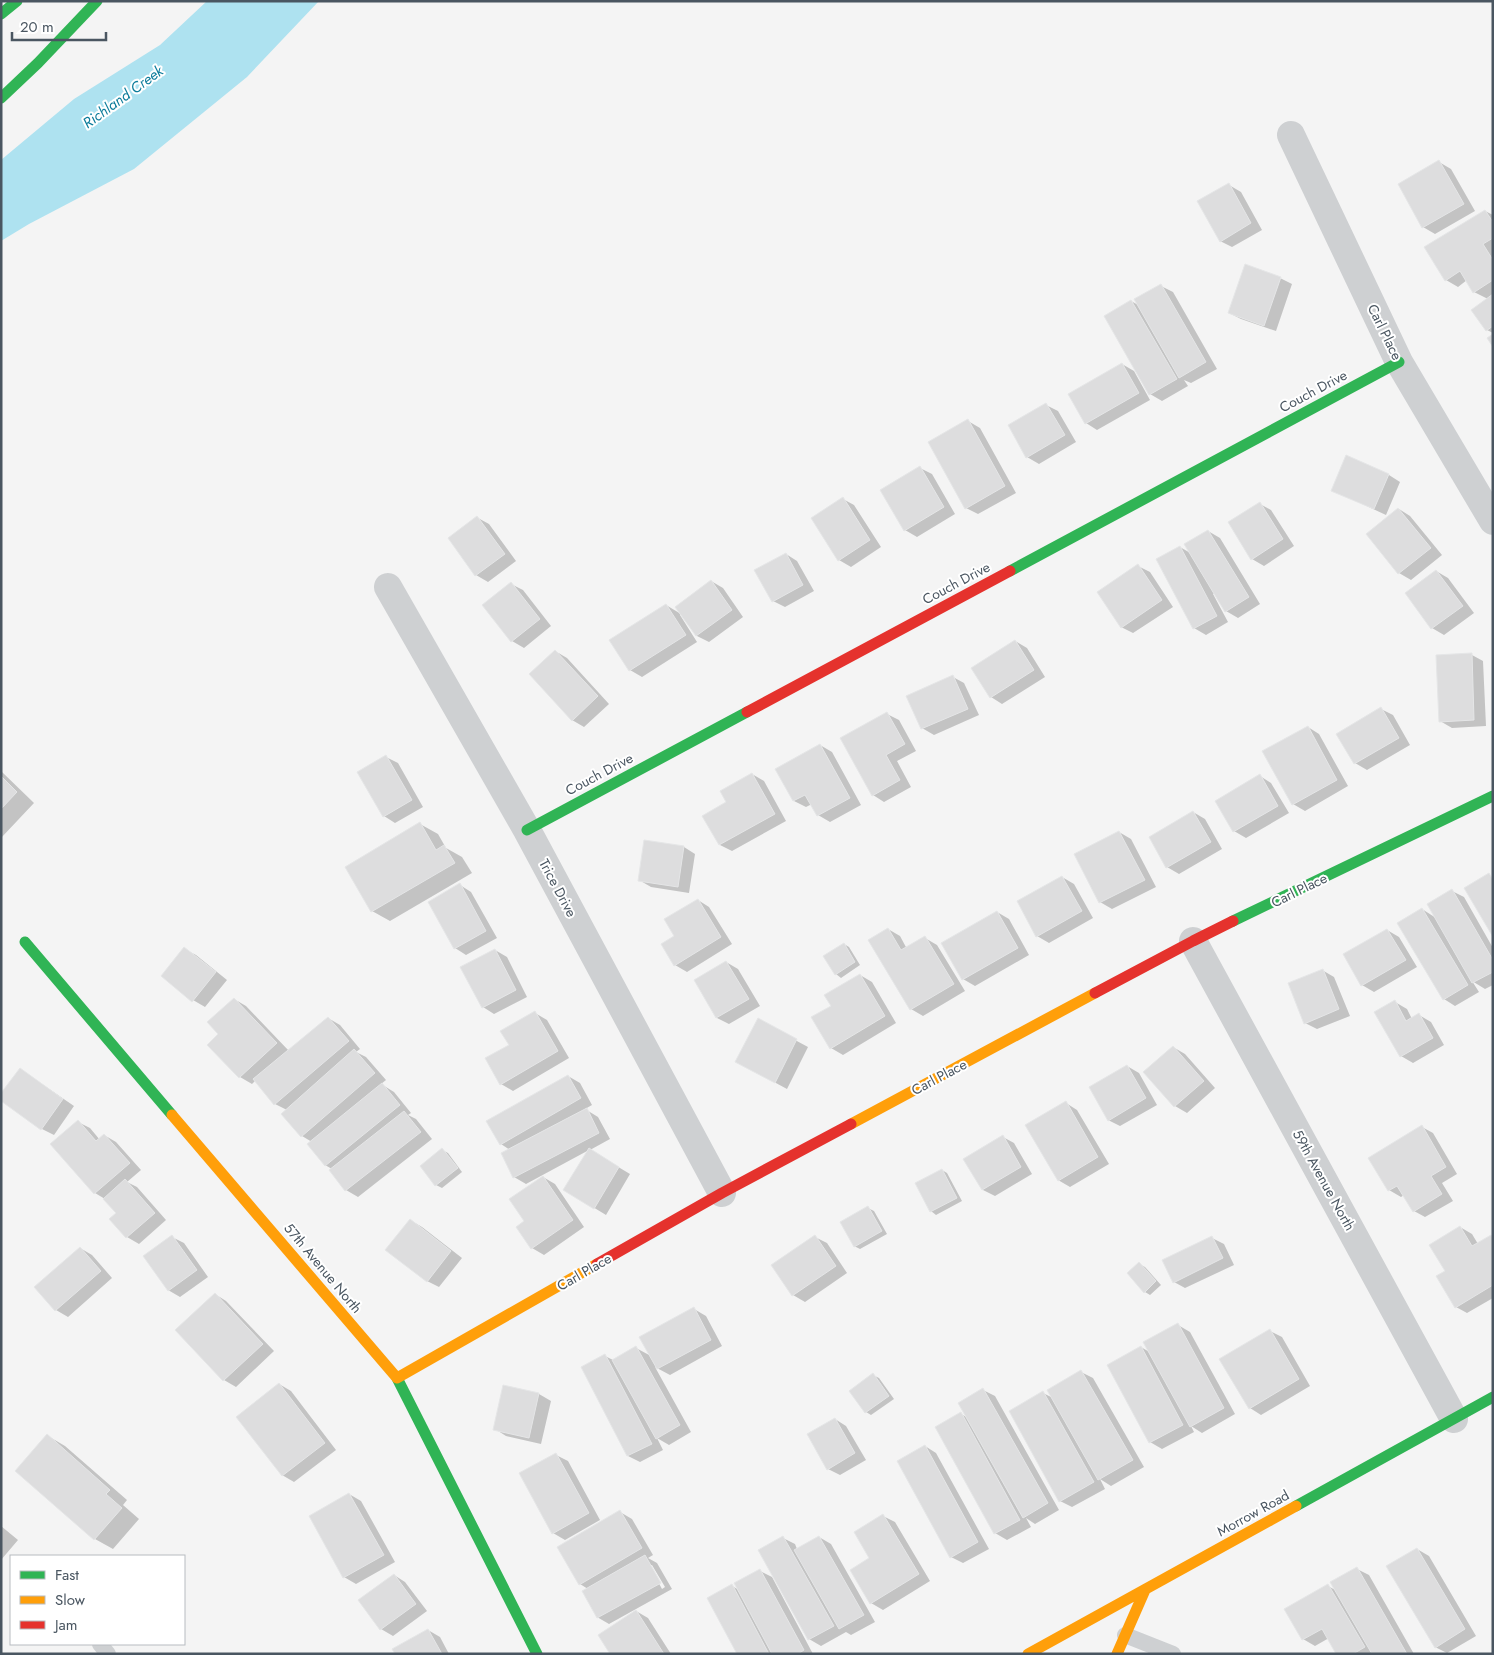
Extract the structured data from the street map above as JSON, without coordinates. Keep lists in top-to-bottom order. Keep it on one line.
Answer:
{"streets":{"main road":["Carl Place","Couch Drive","57th Avenue North","Morrow Road"],"street":["Trice Drive","59th Avenue North"]},"crossings":[["Carl Place","Couch Drive"],["Carl Place","Trice Drive"],["Carl Place","59th Avenue North"],["Carl Place","57th Avenue North"],["Couch Drive","Trice Drive"],["59th Avenue North","Morrow Road"]],"water":["Richland Creek"],"legend":["Fast","Slow","Jam"],"scale_bar":"20 m"}
